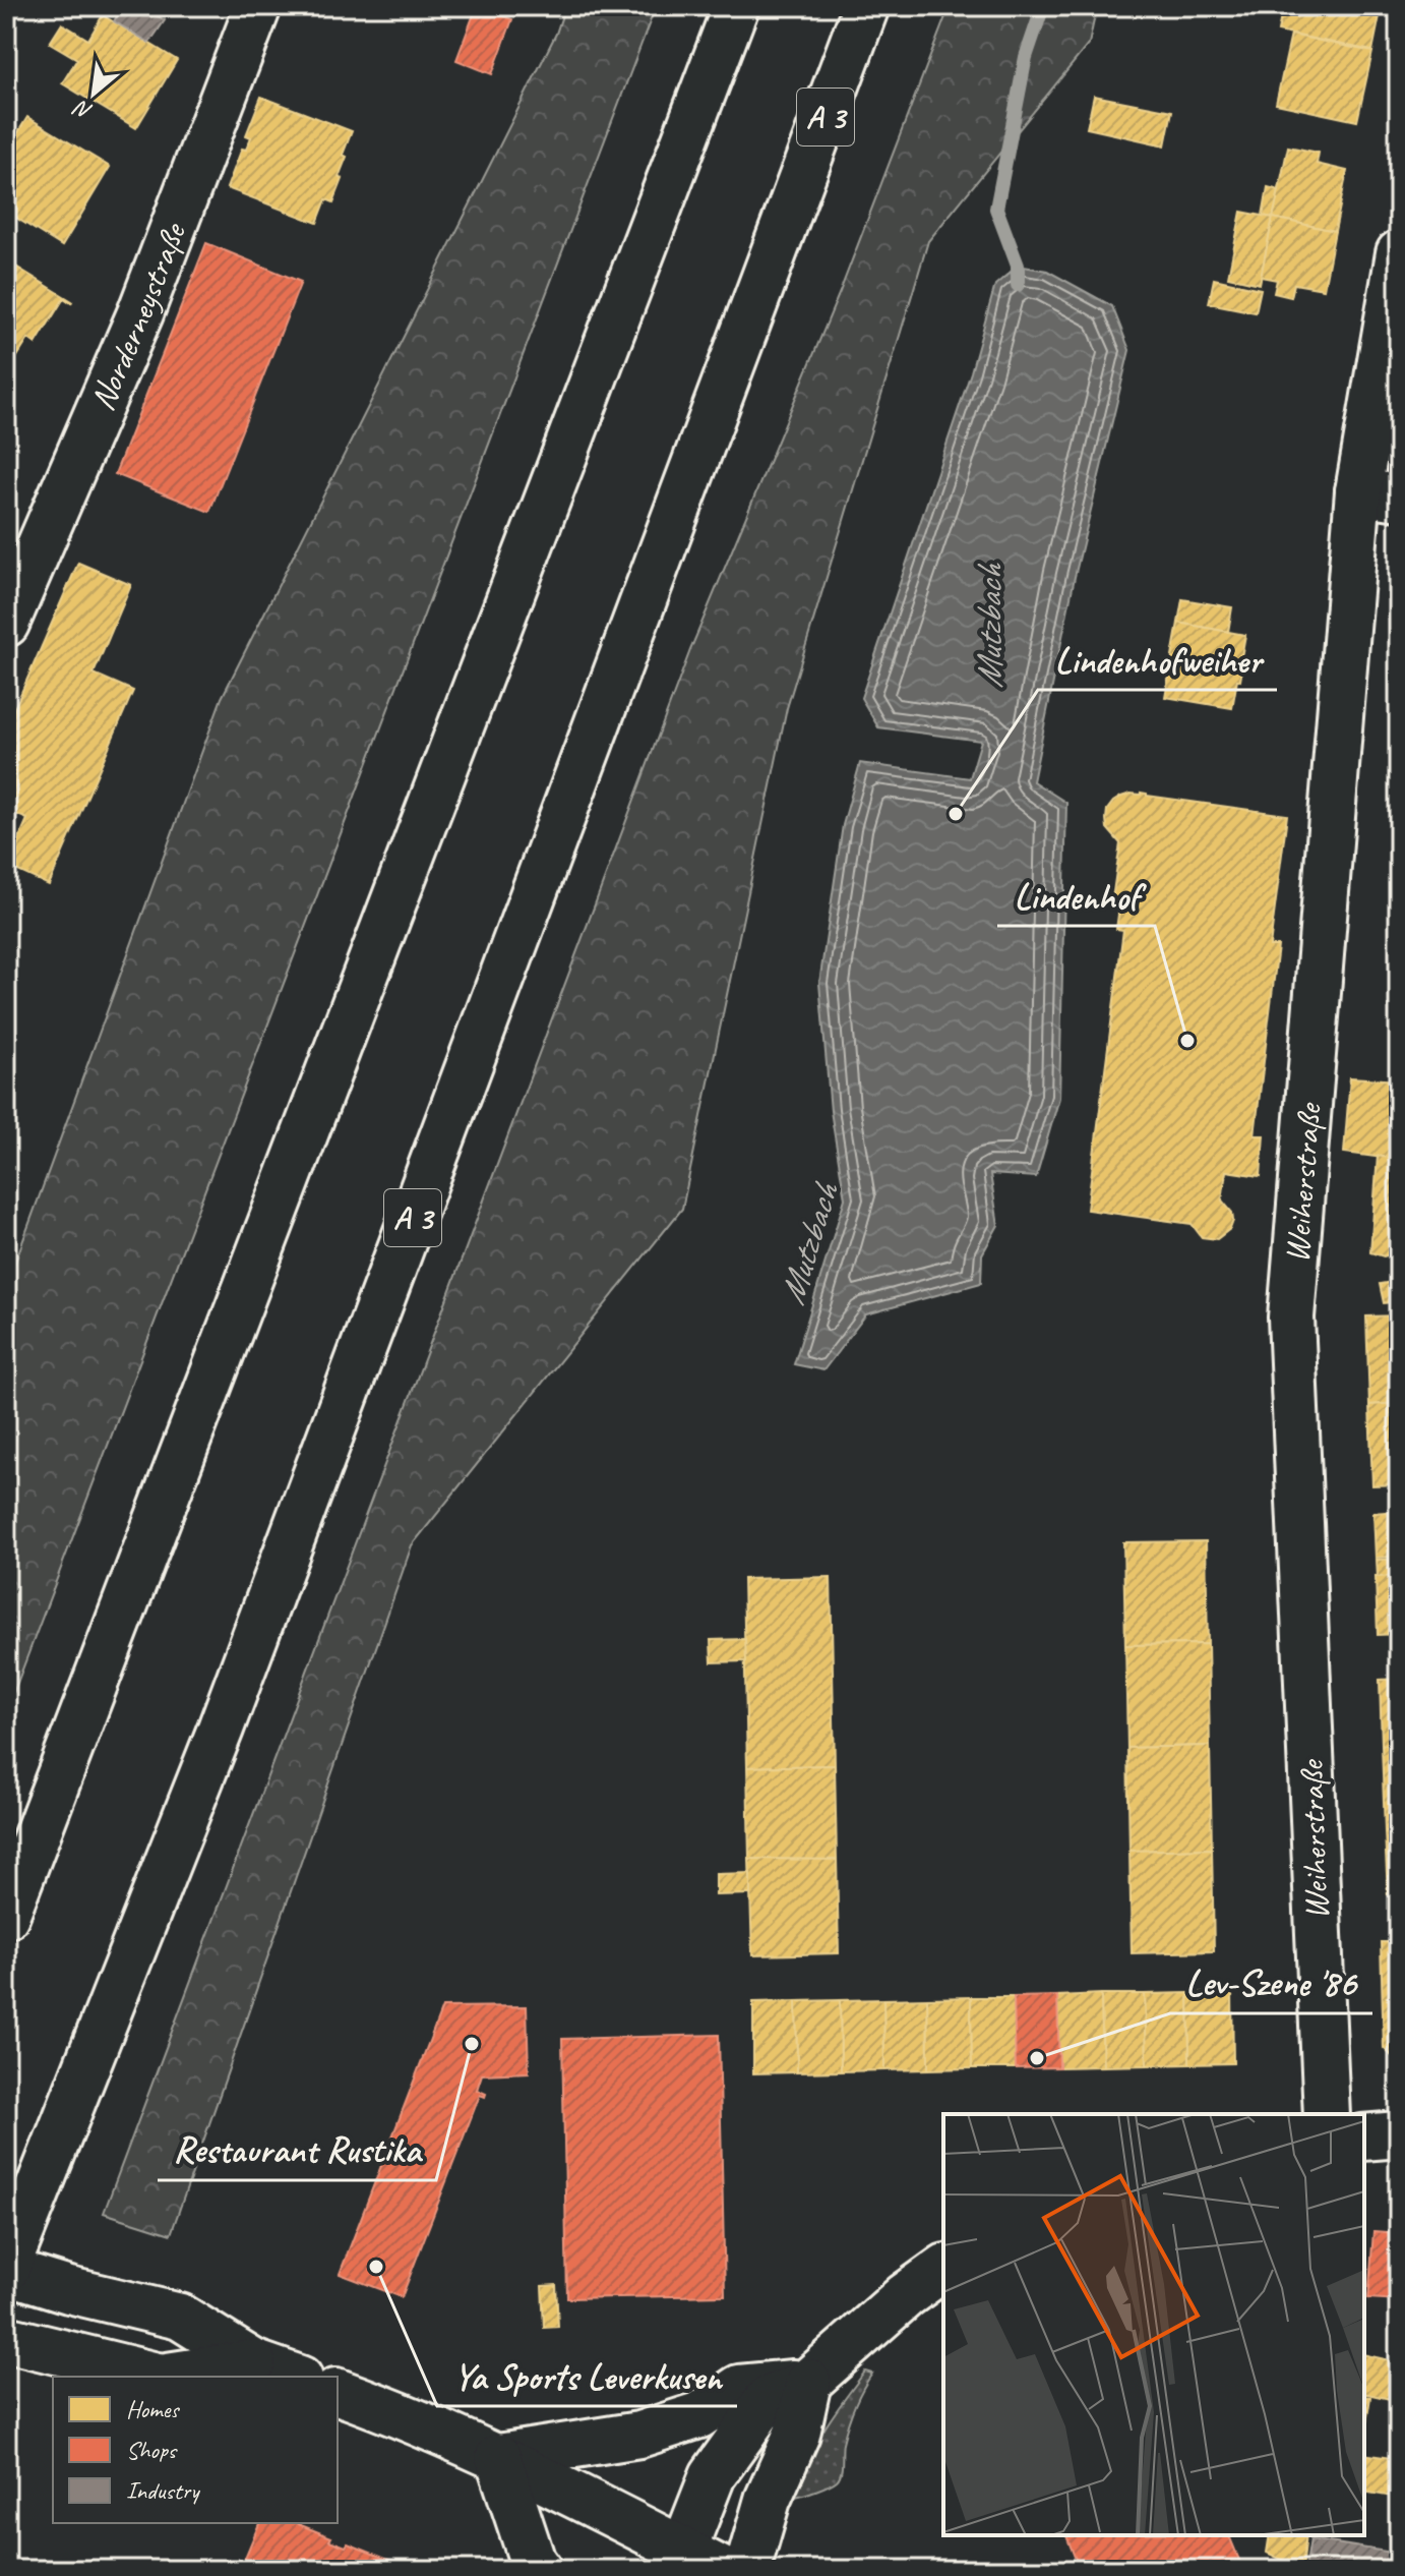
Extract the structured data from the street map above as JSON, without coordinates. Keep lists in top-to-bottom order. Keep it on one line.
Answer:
{"streets":{"main road":["A 3","Norderneystraße","Weiherstraße"]},"water":["Mutzbach"],"places":["Lindenhofweiher","Lindenhof","Restaurant Rustika","Lev-Szene '86","Ya Sports Leverkusen"],"legend":["Homes","Shops","Industry"],"north":"bottom left"}
